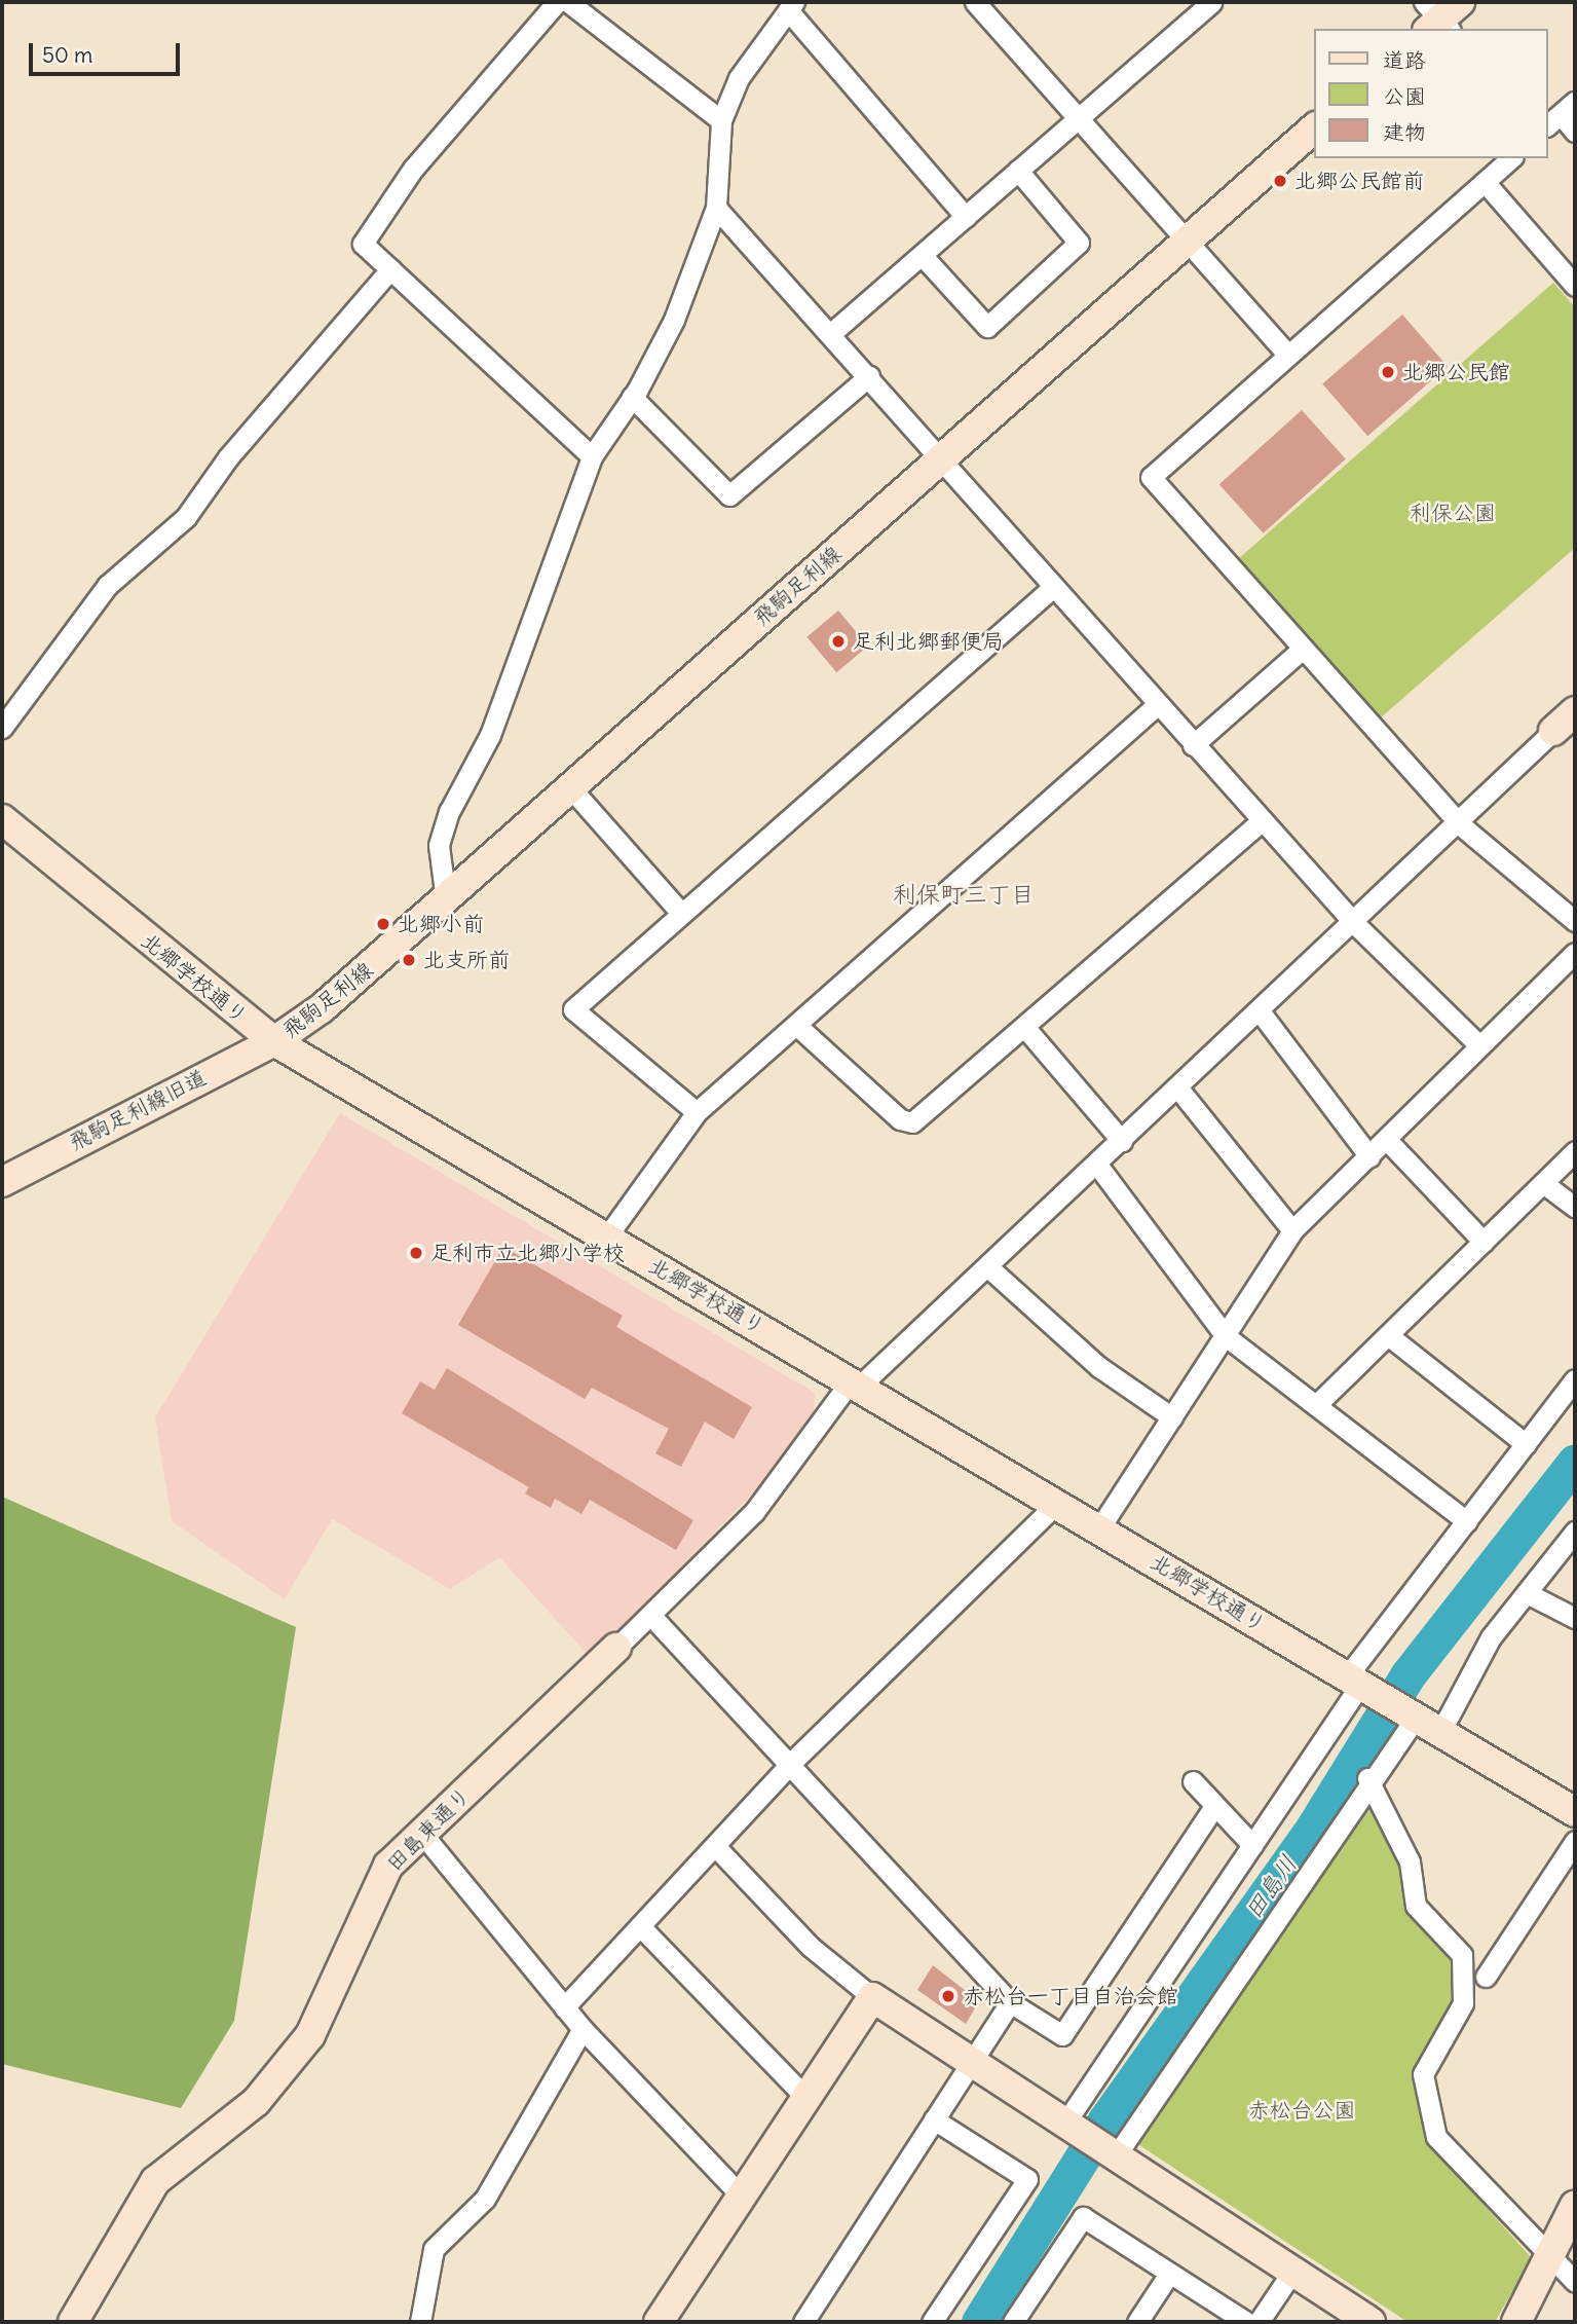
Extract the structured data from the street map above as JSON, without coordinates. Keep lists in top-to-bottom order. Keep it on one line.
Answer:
{"streets":{"street":["飛駒足利線","北郷学校通り","飛駒足利線旧道","田島東通り"]},"crossings":[["飛駒足利線","北郷学校通り"],["飛駒足利線","飛駒足利線旧道"],["北郷学校通り","飛駒足利線旧道"],["北郷学校通り","田島東通り"]],"districts":["利保町三丁目"],"water":["田島川"],"parks":["利保公園","赤松台公園"],"places":["北郷公民館前","北郷公民館","足利北郷郵便局","北郷小前","北支所前","足利市立北郷小学校","赤松台一丁目自治会館"],"legend":["道路","公園","建物"],"scale_bar":"50 m"}
